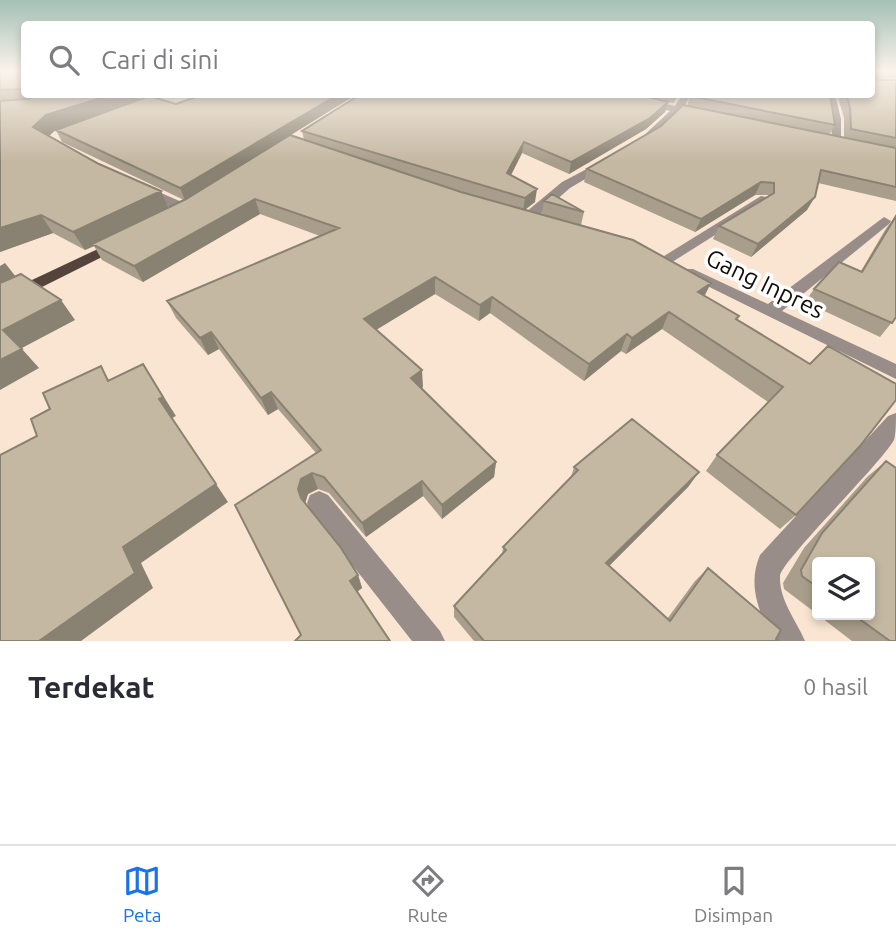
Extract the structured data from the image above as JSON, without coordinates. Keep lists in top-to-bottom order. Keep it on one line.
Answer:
{"streets":{"street":["Gang Inpres"]},"page":{"search":"Cari di sini","heading":["Terdekat","0 hasil"],"nav":["Peta","Rute","Disimpan"]}}
